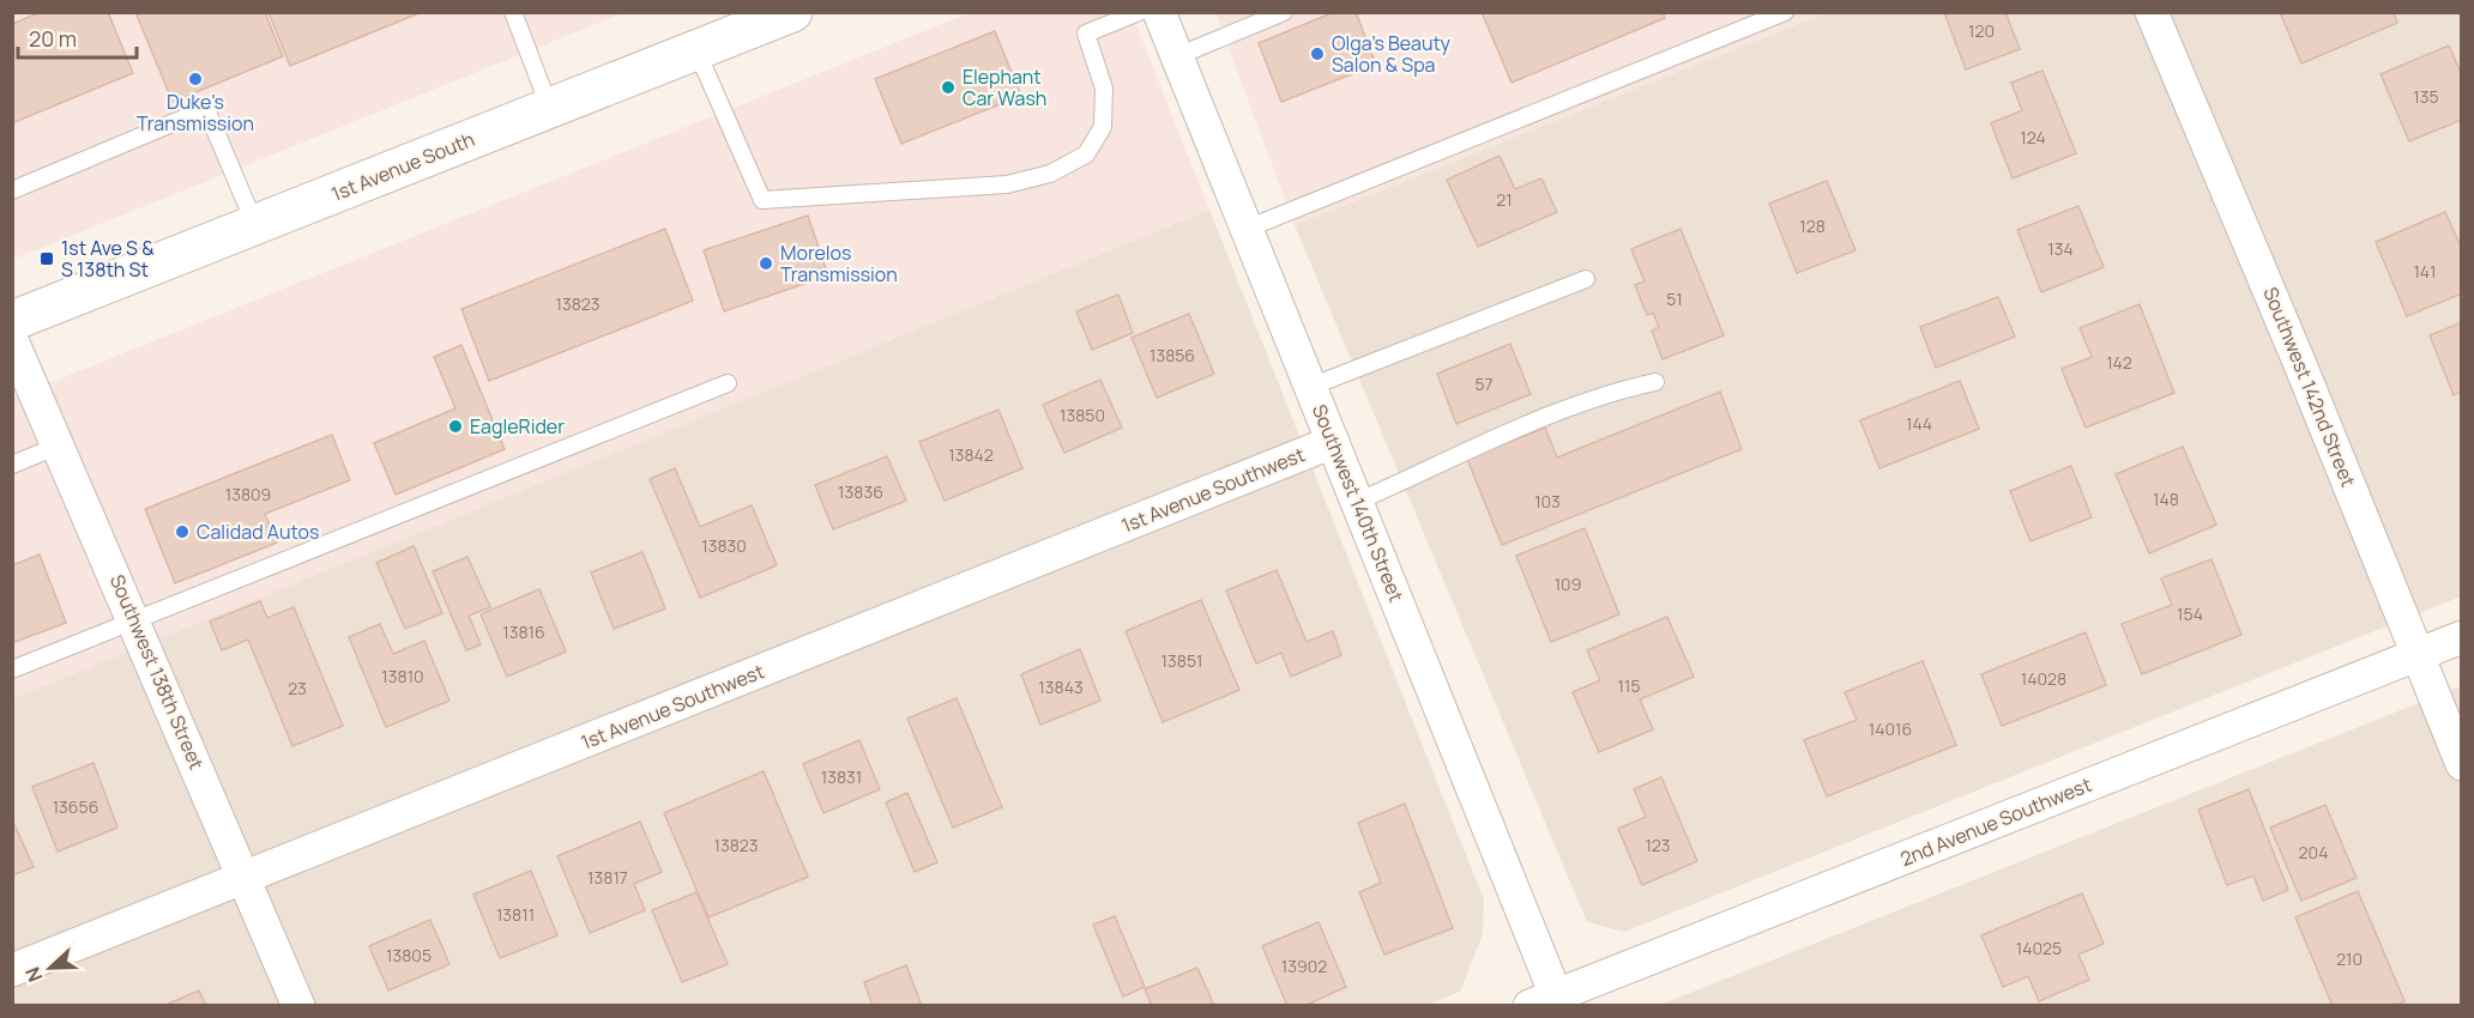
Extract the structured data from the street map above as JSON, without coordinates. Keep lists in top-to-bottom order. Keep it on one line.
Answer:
{"streets":{"main road":["1st Avenue South"],"street":["Southwest 142nd Street","1st Avenue Southwest","Southwest 140th Street","Southwest 138th Street","2nd Avenue Southwest"]},"crossings":[["Southwest 142nd Street","2nd Avenue Southwest"],["1st Avenue Southwest","Southwest 140th Street"],["1st Avenue Southwest","Southwest 138th Street"],["Southwest 140th Street","2nd Avenue Southwest"]],"places":{"other":["Olga's Beauty Salon & Spa","Duke's Transmission","Elephant Car Wash","Morelos Transmission","EagleRider","Calidad Autos"],"transit":["1st Ave S & S 138th St"]},"house_numbers":["120","135","124","21","128","134","141","51","13823","13856","142","57","13850","144","13842","13836","13809","148","103","13830","109","154","13816","13851","13810","14028","115","13843","23","14016","13831","13656","13823","123","204","13817","13811","14025","13805","210","13902"],"scale_bar":"20 m","north":"left"}
